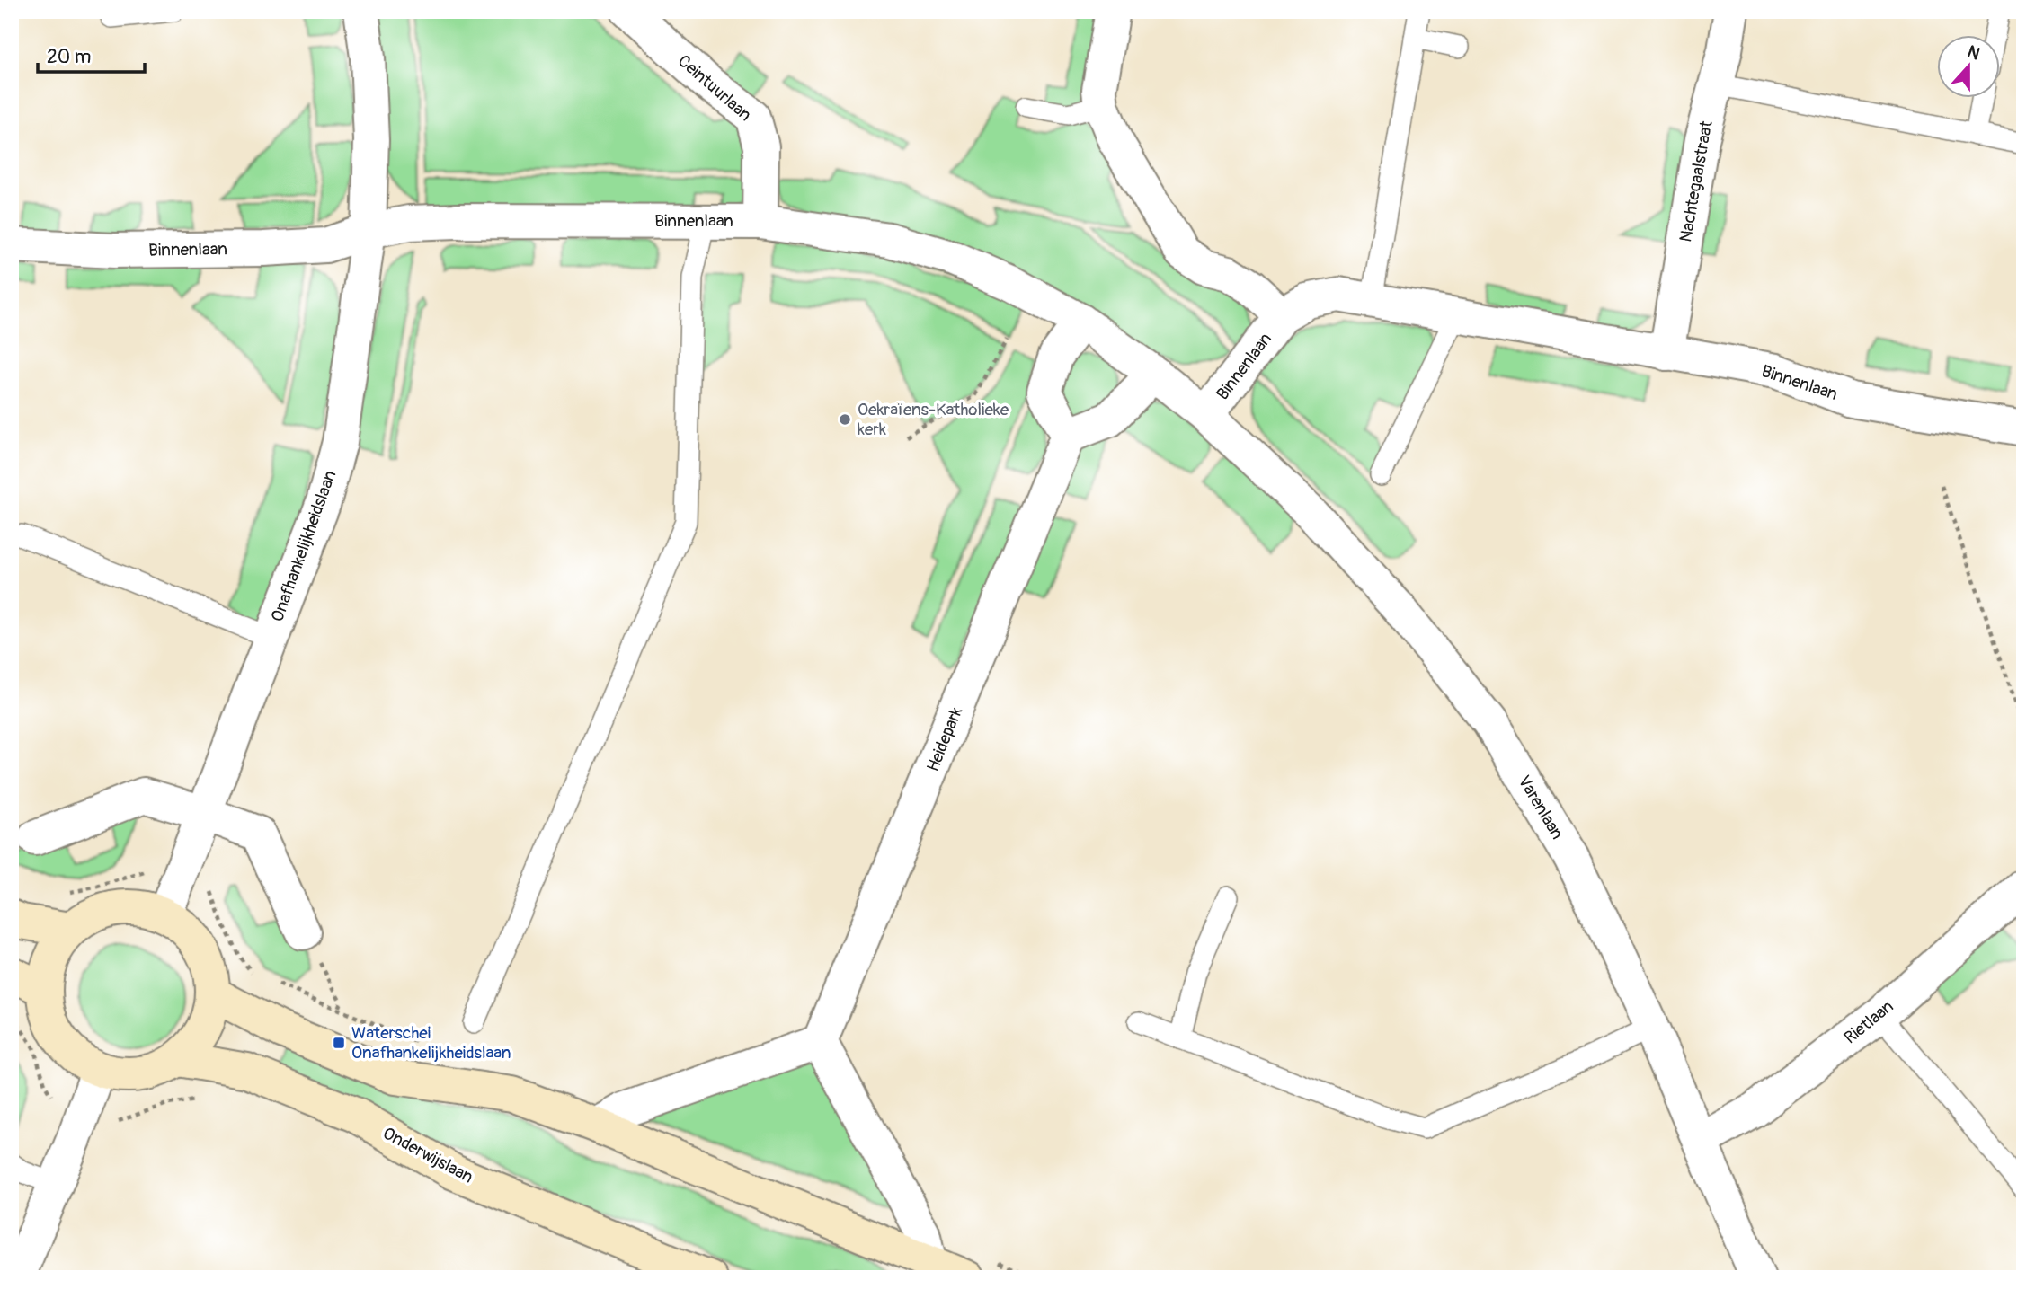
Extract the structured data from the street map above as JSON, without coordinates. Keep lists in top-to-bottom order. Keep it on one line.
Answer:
{"streets":{"main road":["Onderwijslaan"],"street":["Ceintuurlaan","Nachtegaalstraat","Binnenlaan","Onafhankelijkheidslaan","Heidepark","Varenlaan","Rietlaan"]},"crossings":[["Ceintuurlaan","Binnenlaan"],["Nachtegaalstraat","Binnenlaan"],["Binnenlaan","Onafhankelijkheidslaan"],["Binnenlaan","Varenlaan"],["Onafhankelijkheidslaan","Onderwijslaan"],["Varenlaan","Rietlaan"]],"places":{"other":["Oekraïens-Katholieke kerk"],"transit":["Waterschei Onafhankelijkheidslaan"]},"scale_bar":"20 m","north":"top"}
